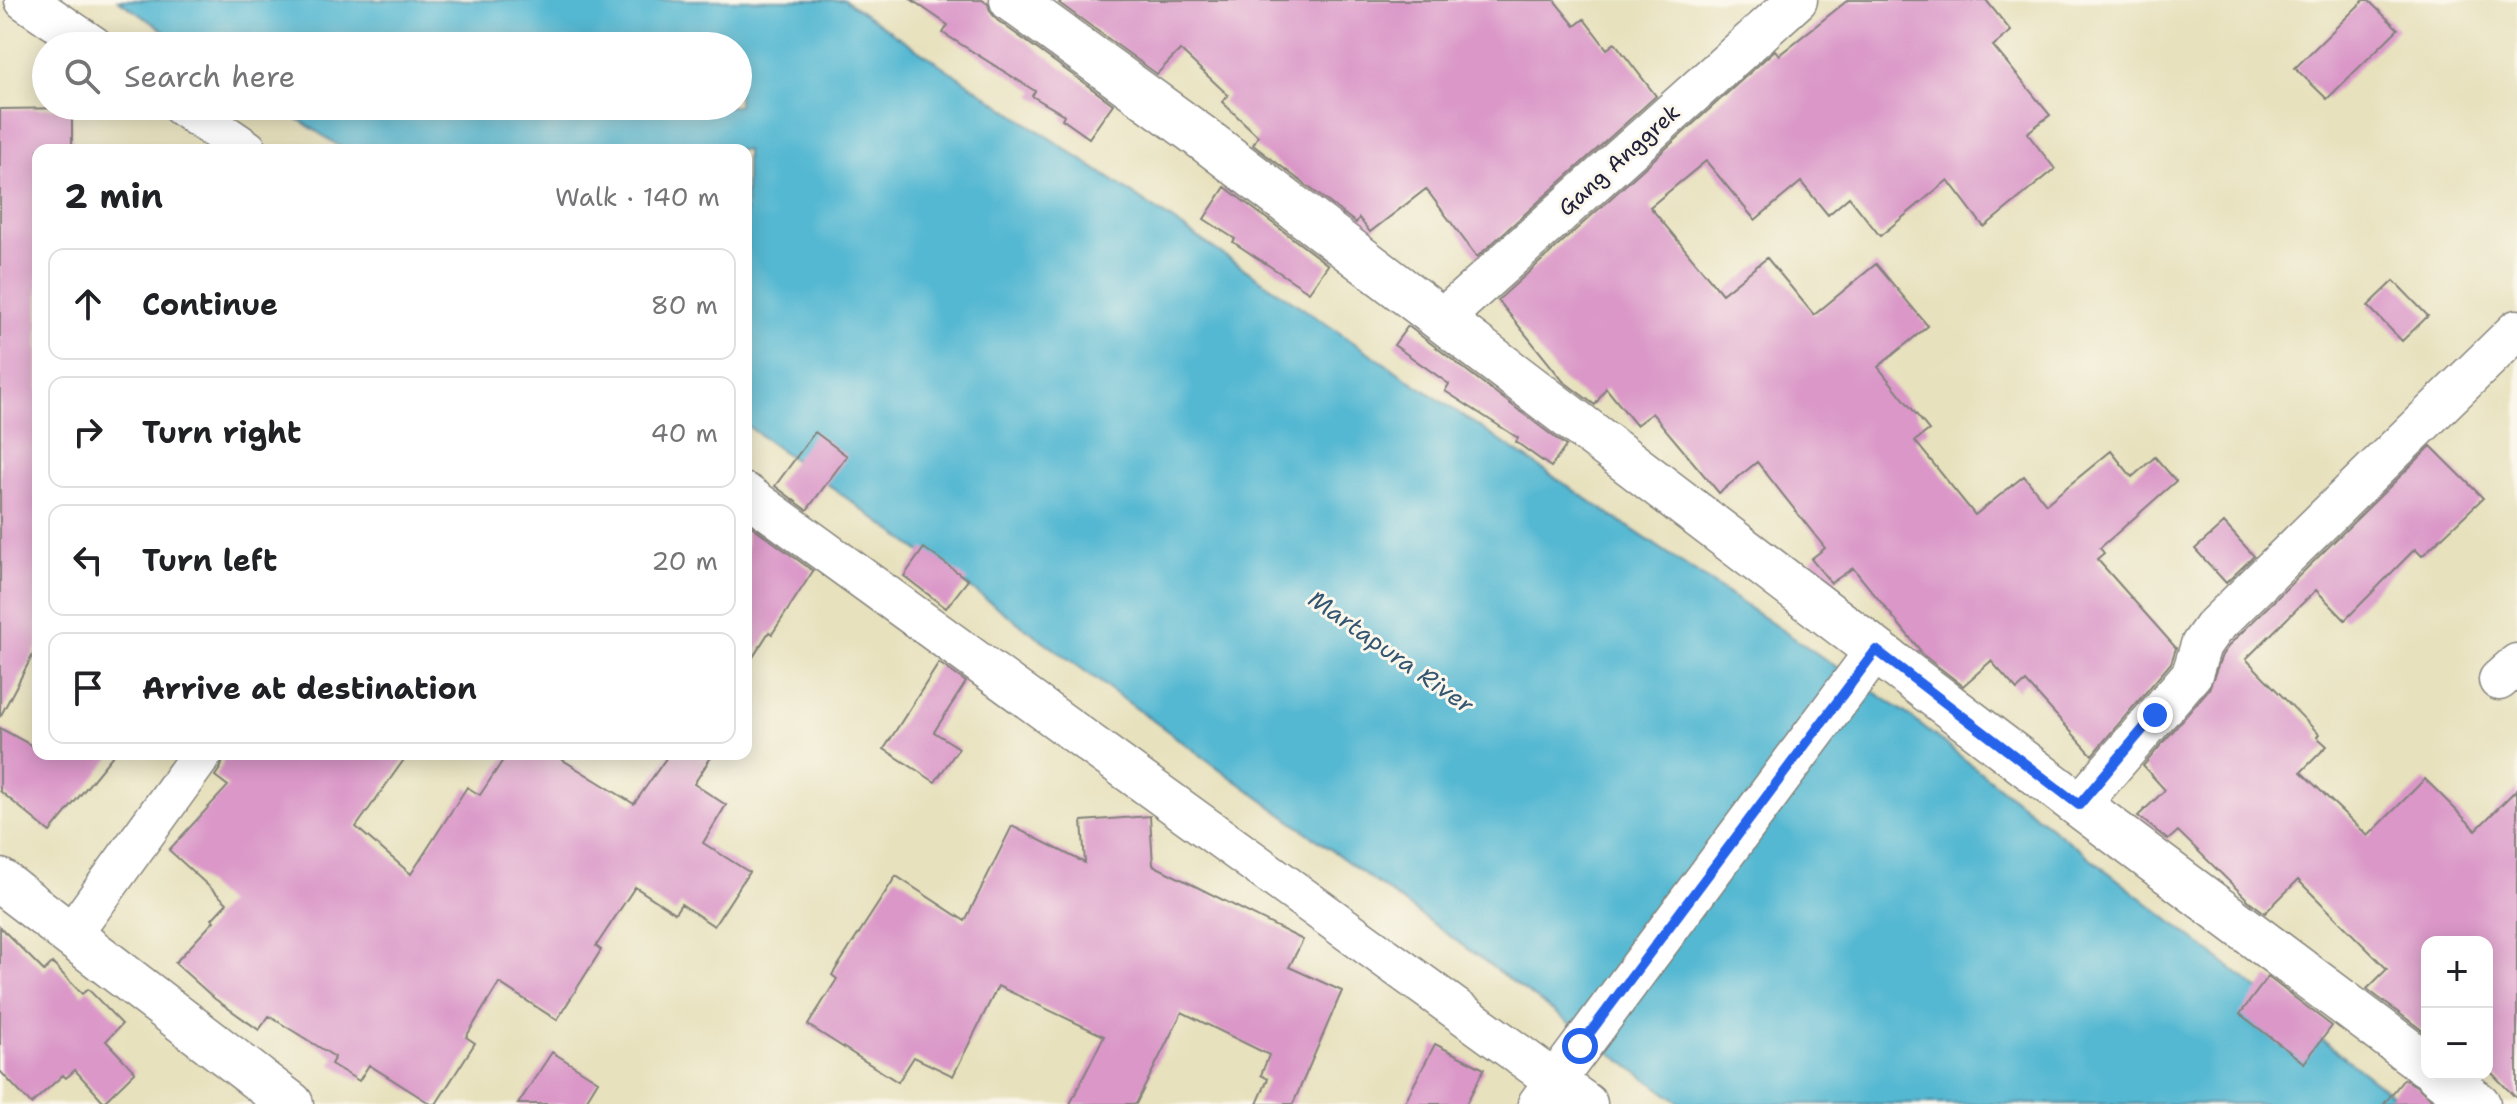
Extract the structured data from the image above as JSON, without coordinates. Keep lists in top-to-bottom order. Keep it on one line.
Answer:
{"streets":{"street":["Gang Anggrek"]},"water":["Martapura River"],"page":{"search":"Search here","heading":["2 min","Walk · 140 m"],"list":[["Continue","80 m"],["Turn right","40 m"],["Turn left","20 m"],"Arrive at destination"],"map_buttons":["+","−"]}}
